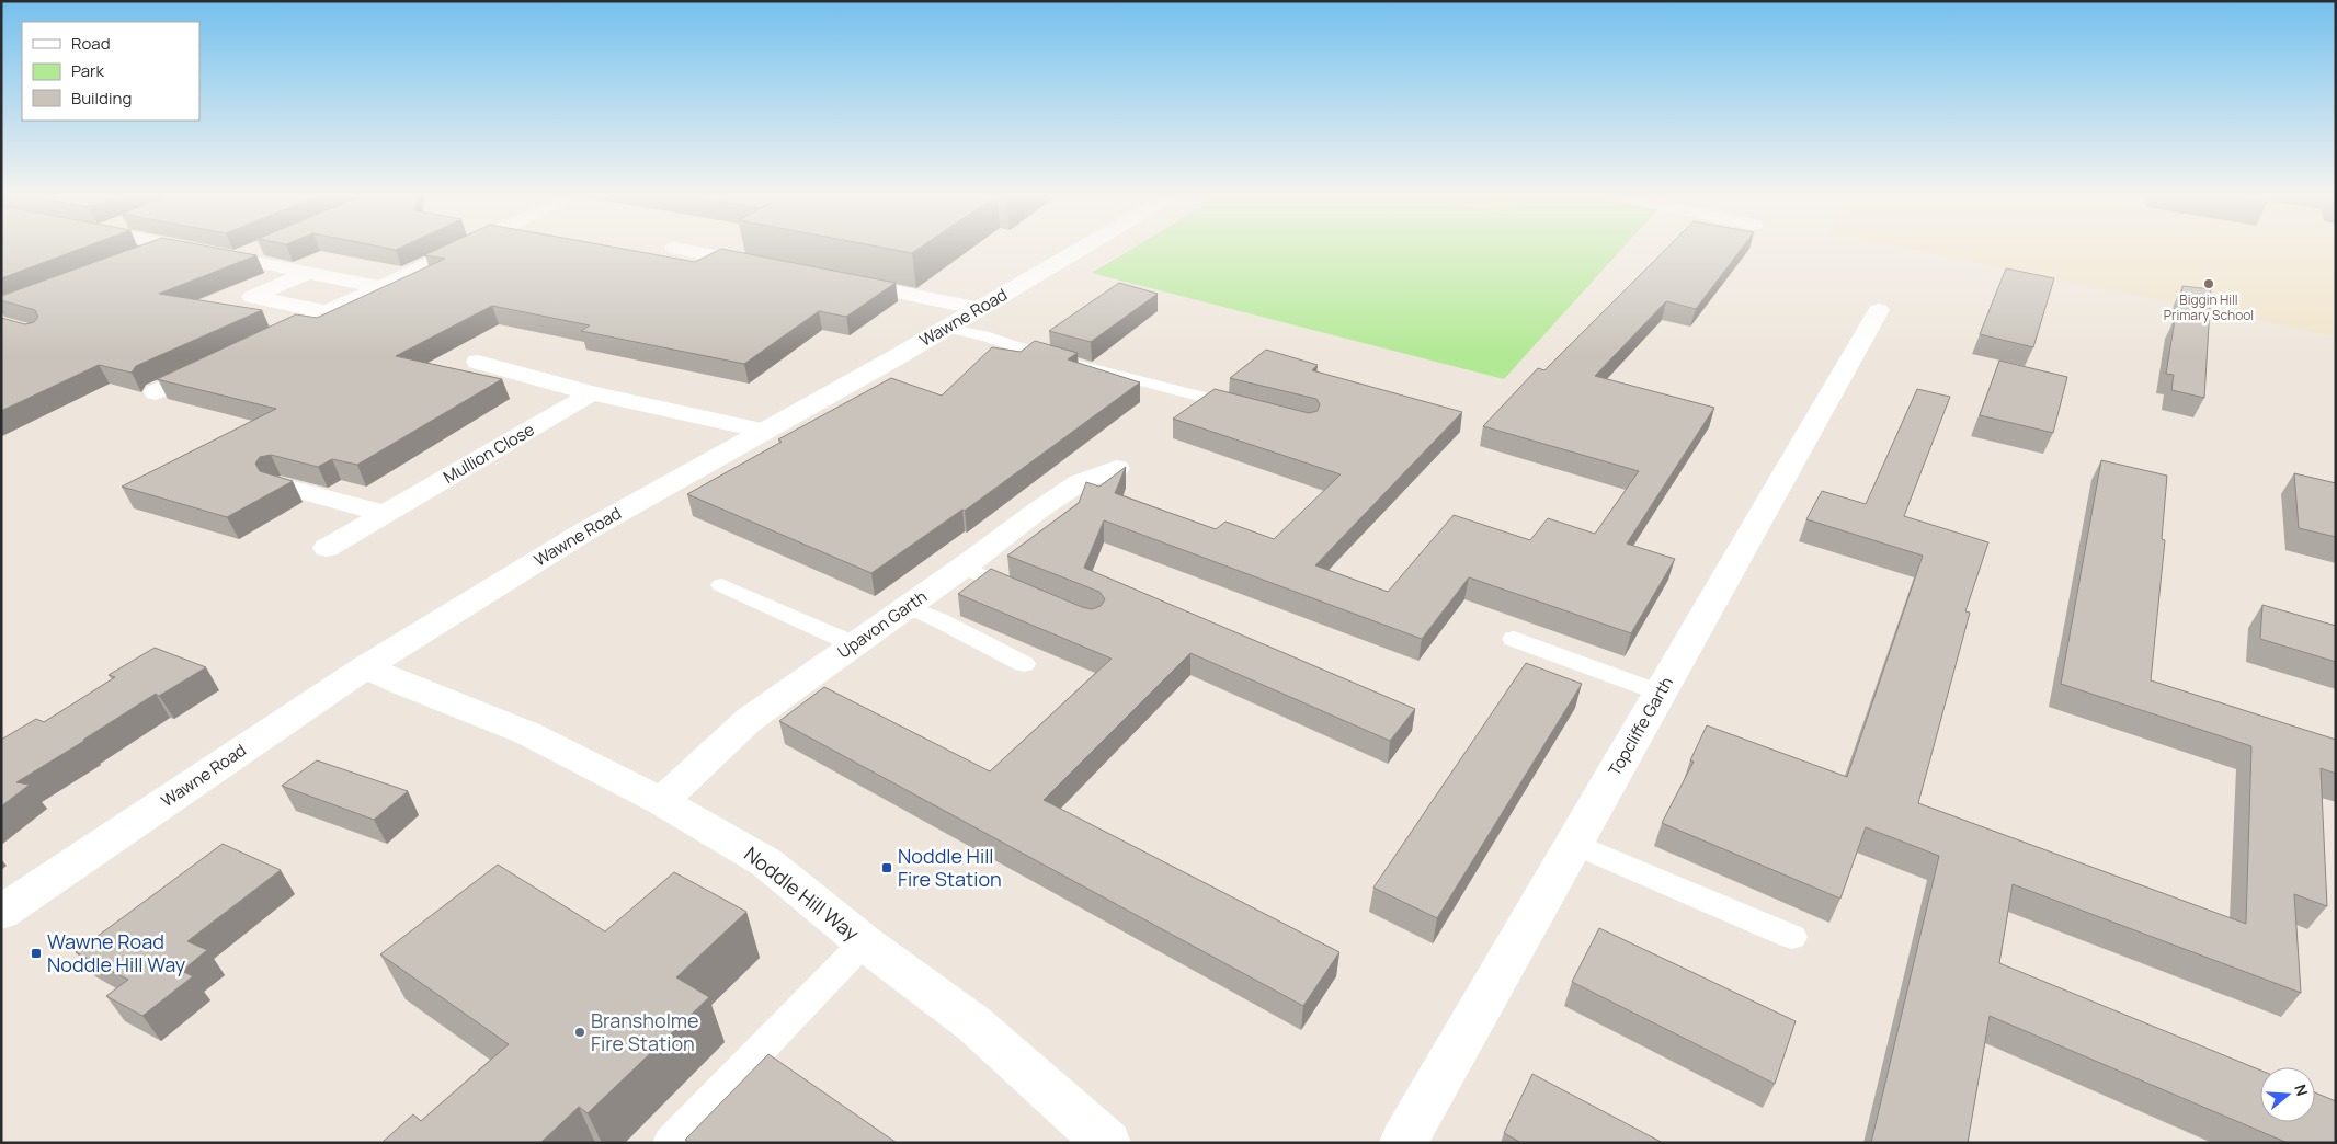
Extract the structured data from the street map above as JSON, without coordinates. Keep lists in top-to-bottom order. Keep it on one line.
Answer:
{"streets":{"street":["Wawne Road","Mullion Close","Upavon Garth","Topcliffe Garth","Noddle Hill Way"]},"crossings":[["Wawne Road","Noddle Hill Way"],["Upavon Garth","Noddle Hill Way"]],"places":{"other":["Biggin Hill Primary School","Bransholme Fire Station"],"transit":["Noddle Hill Fire Station","Wawne Road Noddle Hill Way"]},"legend":["Road","Park","Building"],"north":"right"}
